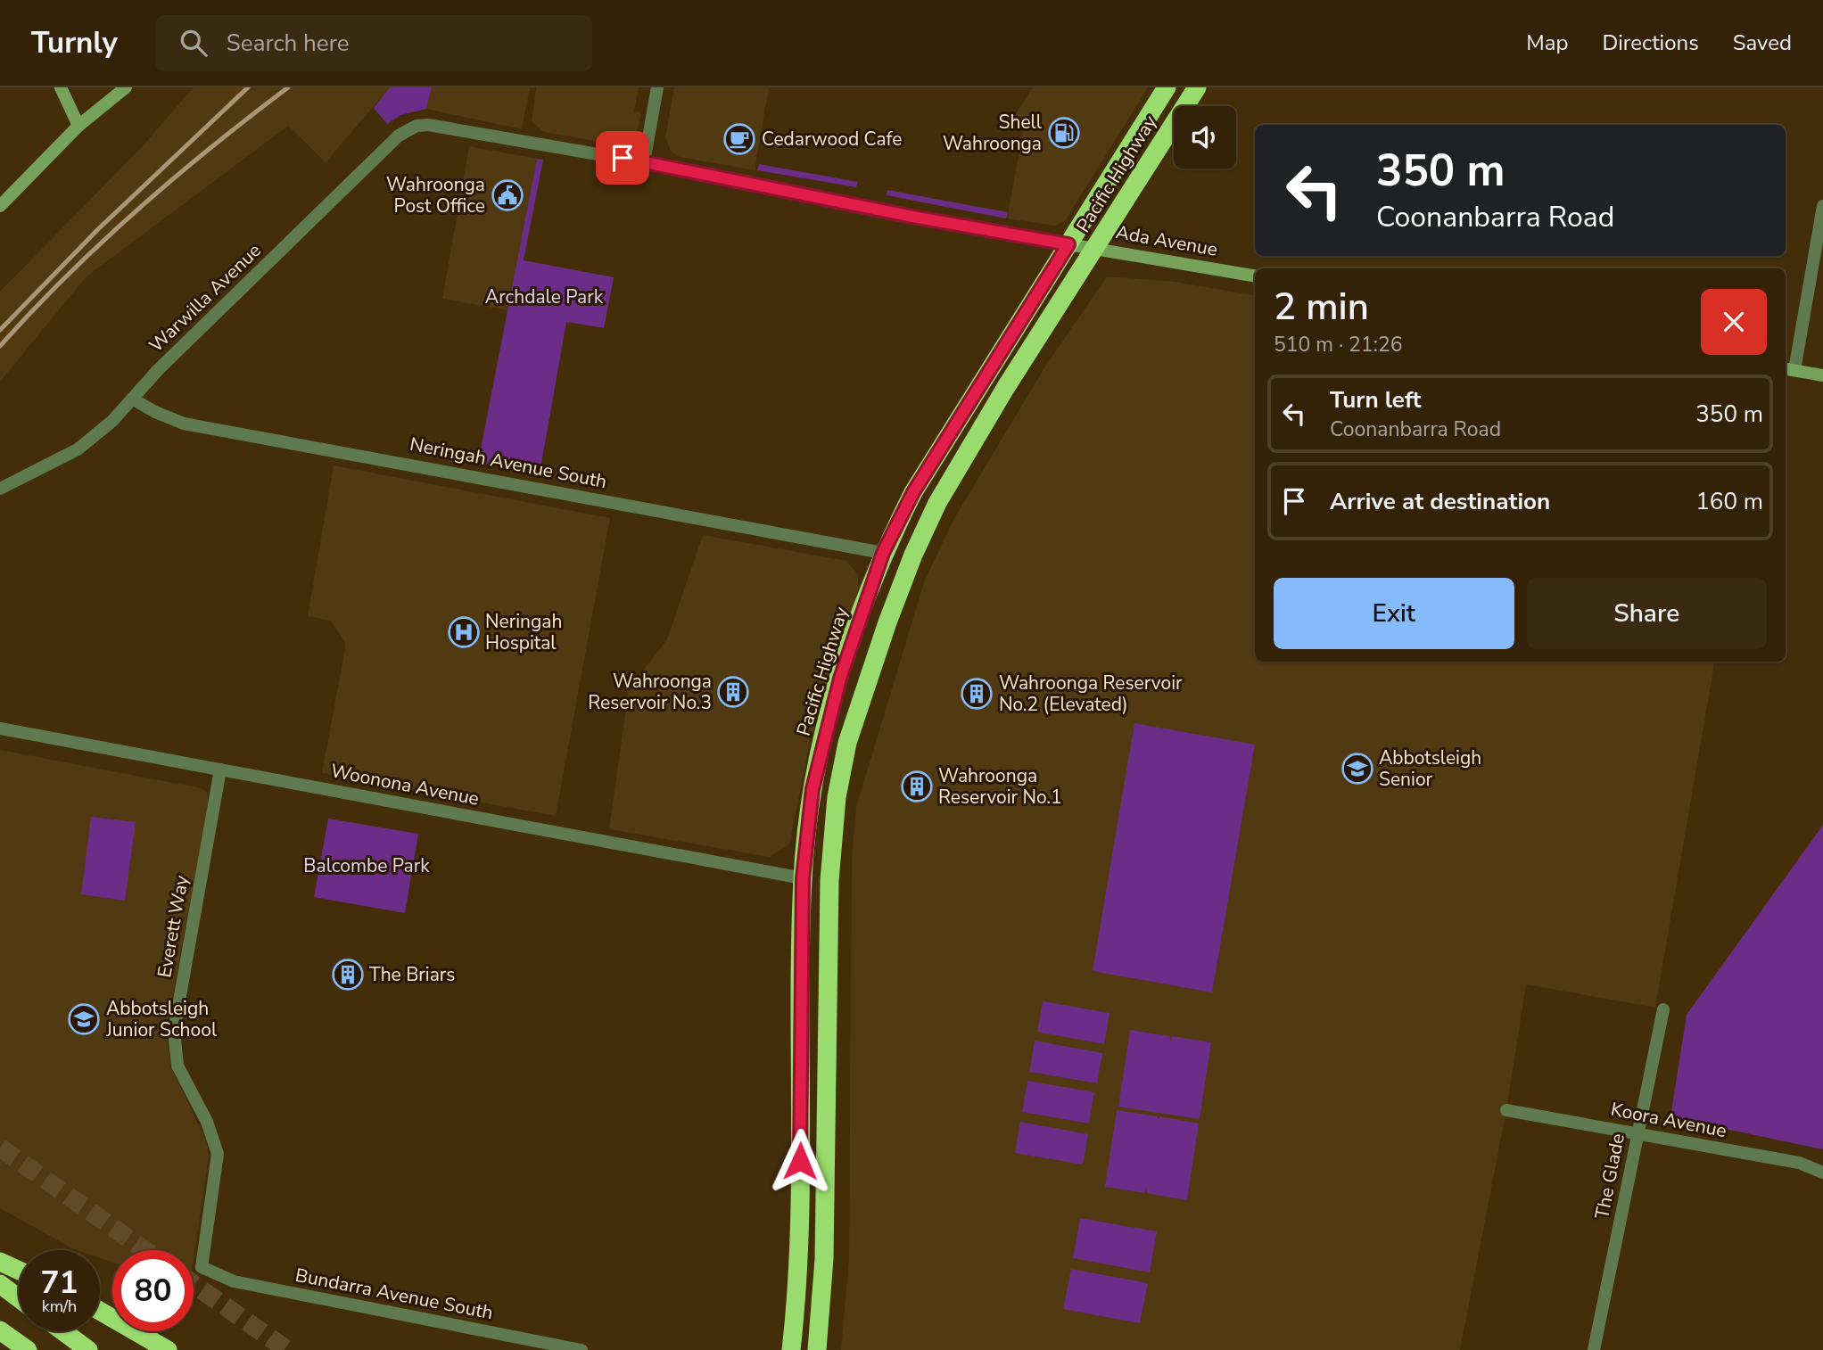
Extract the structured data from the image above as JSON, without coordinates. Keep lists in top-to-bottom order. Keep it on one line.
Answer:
{"streets":{"highway":["Pacific Highway"],"street":["Ada Avenue","Warwilla Avenue","Neringah Avenue South","Woonona Avenue","Everett Way","Koora Avenue","The Glade","Bundarra Avenue South"]},"crossings":[["Pacific Highway","Ada Avenue"],["Pacific Highway","Neringah Avenue South"],["Pacific Highway","Woonona Avenue"],["Warwilla Avenue","Neringah Avenue South"],["Woonona Avenue","Everett Way"],["Everett Way","Bundarra Avenue South"],["Koora Avenue","The Glade"]],"parks":["Archdale Park","Balcombe Park"],"places":{"fuel station":["Shell Wahroonga"],"cafe":["Cedarwood Cafe"],"public building":["Wahroonga Post Office"],"hospital":["Neringah Hospital"],"building":["Wahroonga Reservoir No.3","Wahroonga Reservoir No.2 (Elevated)","Wahroonga Reservoir No.1","The Briars"],"school or university":["Abbotsleigh Senior","Abbotsleigh Junior School"]},"page":{"header":"Turnly","search":"Search here","nav":["Map","Directions","Saved"],"turn":["350 m","Coonanbarra Road"],"heading":["2 min","510 m · 21:26"],"list":[{"name":"Turn left","note":"Coonanbarra Road","value":"350 m"},{"name":"Arrive at destination","value":"160 m"}],"buttons":["Exit","Share"],"speed":"71 km/h","limit":"80"}}
